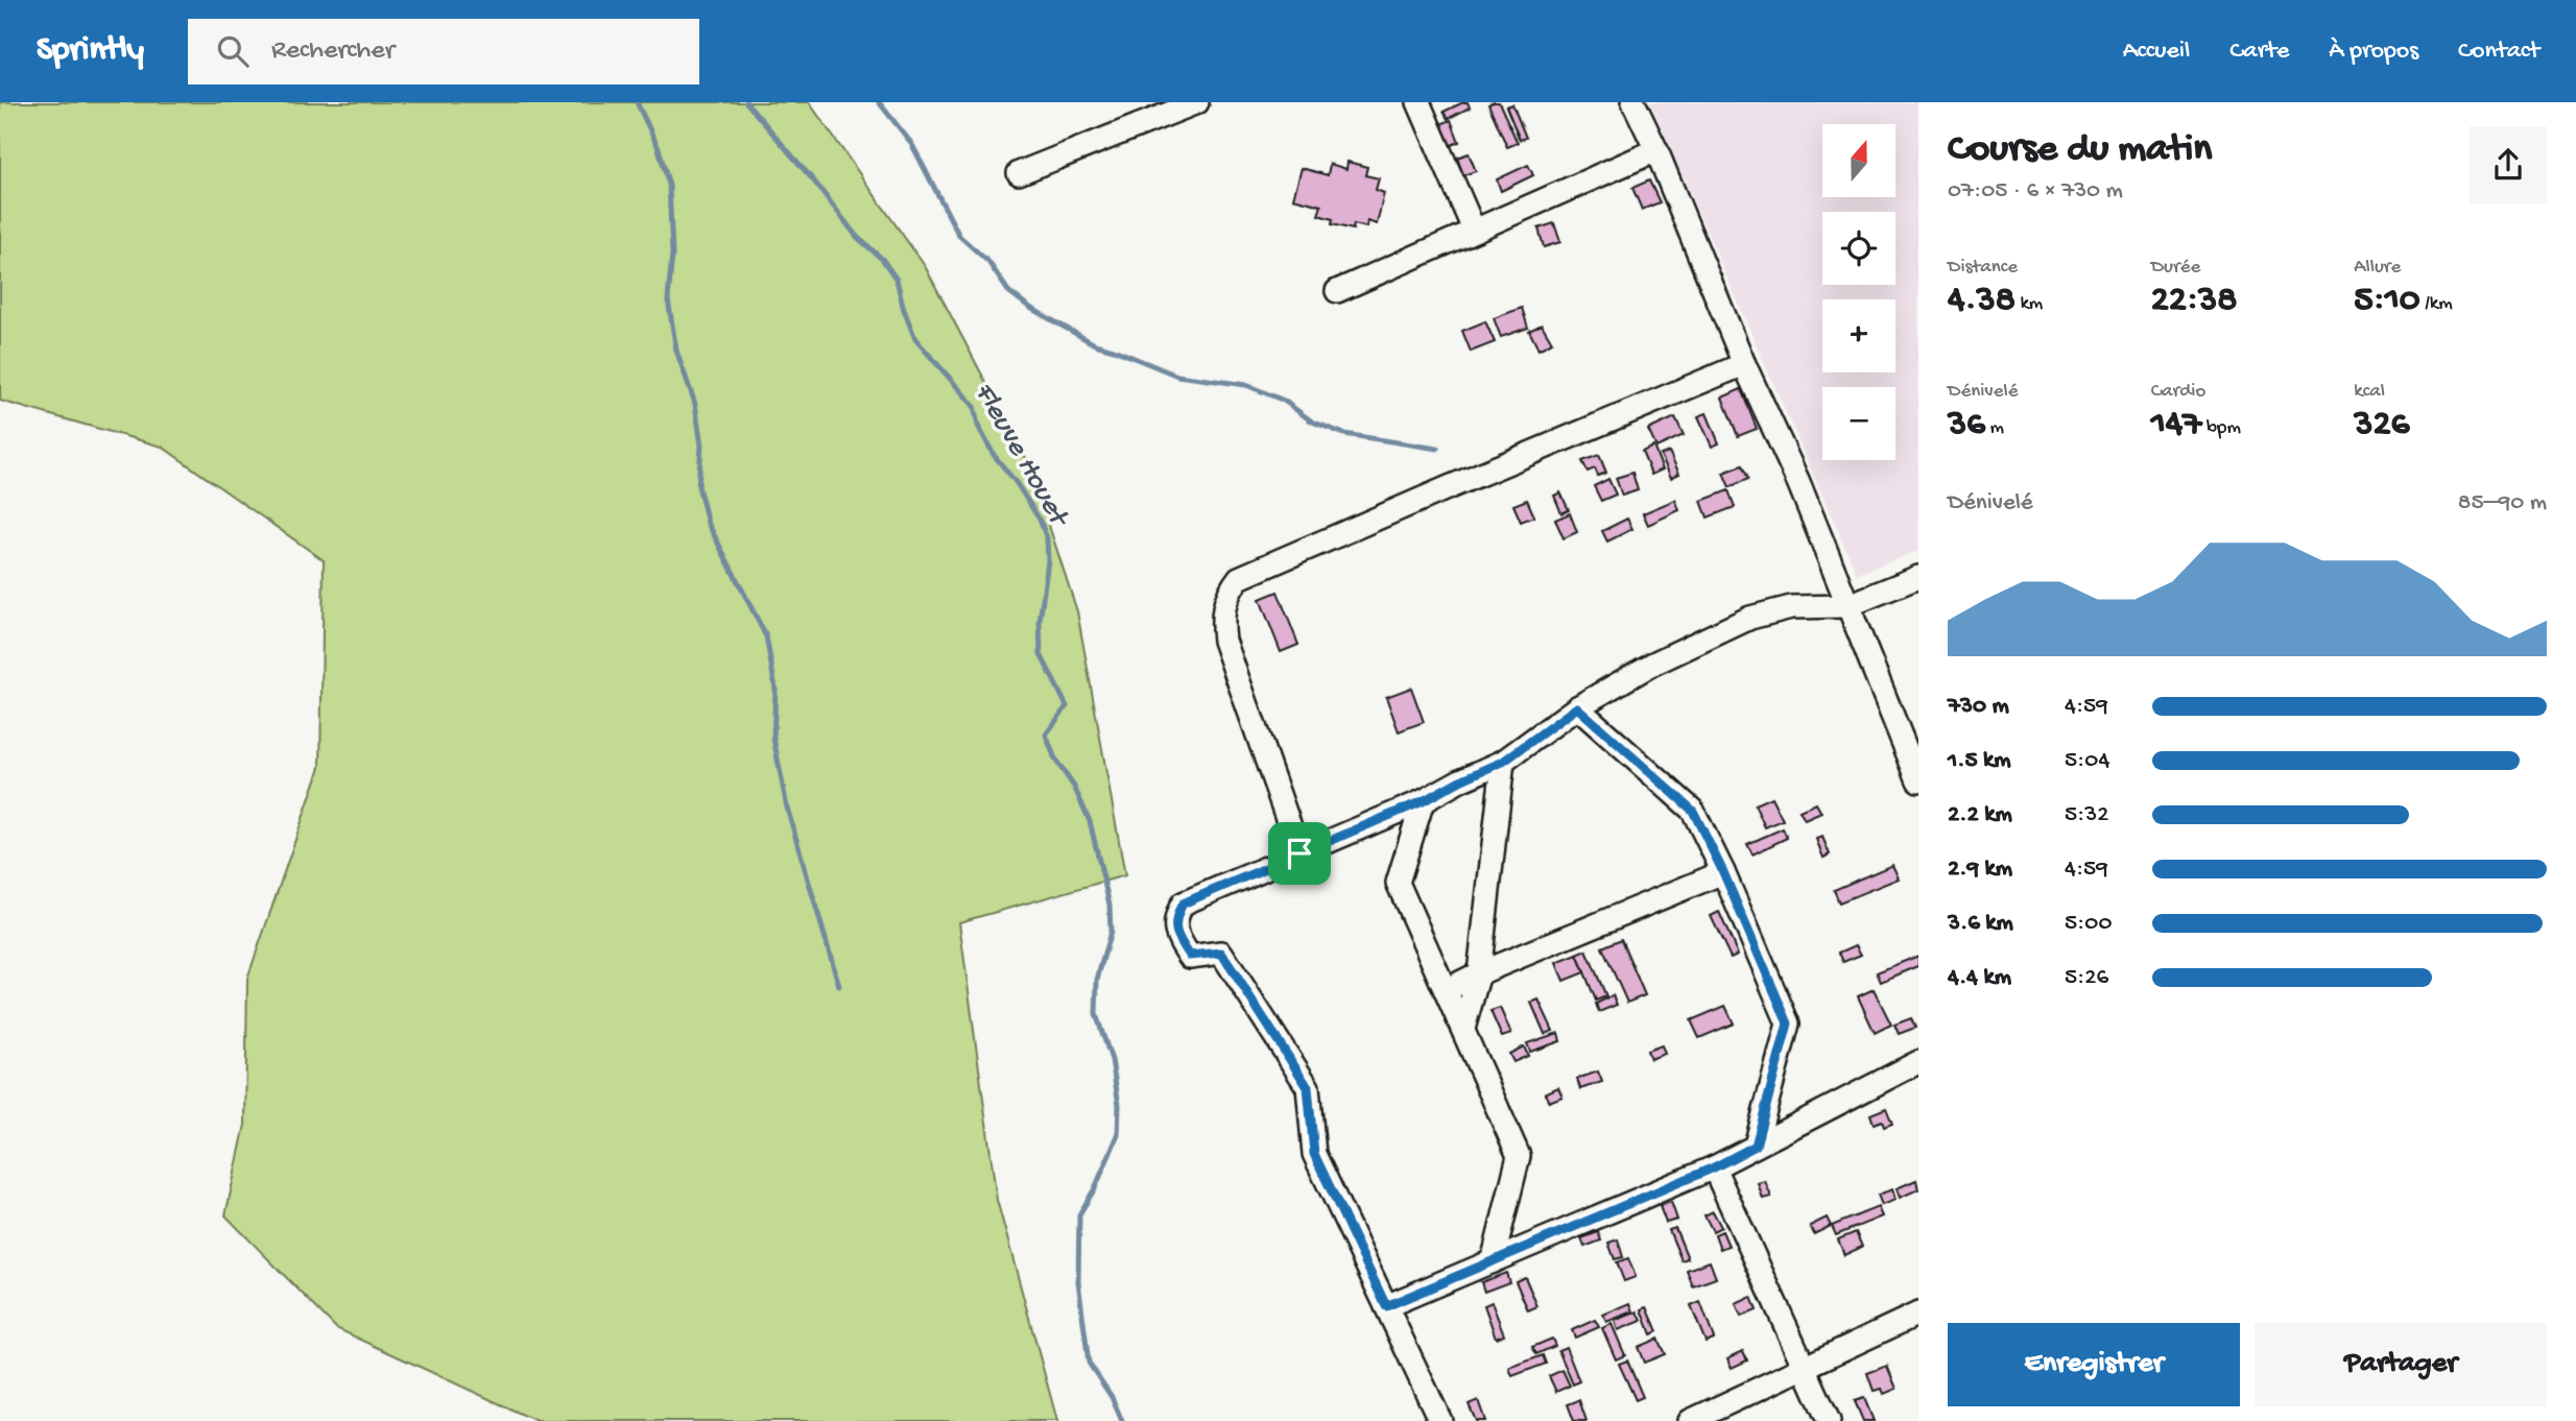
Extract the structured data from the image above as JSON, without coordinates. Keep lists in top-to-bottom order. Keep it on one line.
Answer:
{"water":["Fleuve Houet"],"north":"top","page":{"header":"Sprintly","search":"Rechercher","nav":["Accueil","Carte","À propos","Contact"],"heading":["Course du matin","07:05 · 6 × 730 m"],"map_buttons":["+","−"],"stats":[["Distance","4.38 km"],["Durée","22:38"],["Allure","5:10 /km"],["Dénivelé","36 m"],["Cardio","147 bpm"],["kcal","326"]],"chart":["Dénivelé","85–90 m"],"list":[{"name":"730 m","note":"4:59"},{"name":"1.5 km","note":"5:04"},{"name":"2.2 km","note":"5:32"},{"name":"2.9 km","note":"4:59"},{"name":"3.6 km","note":"5:00"},{"name":"4.4 km","note":"5:26"}],"buttons":["Enregistrer","Partager"]}}
